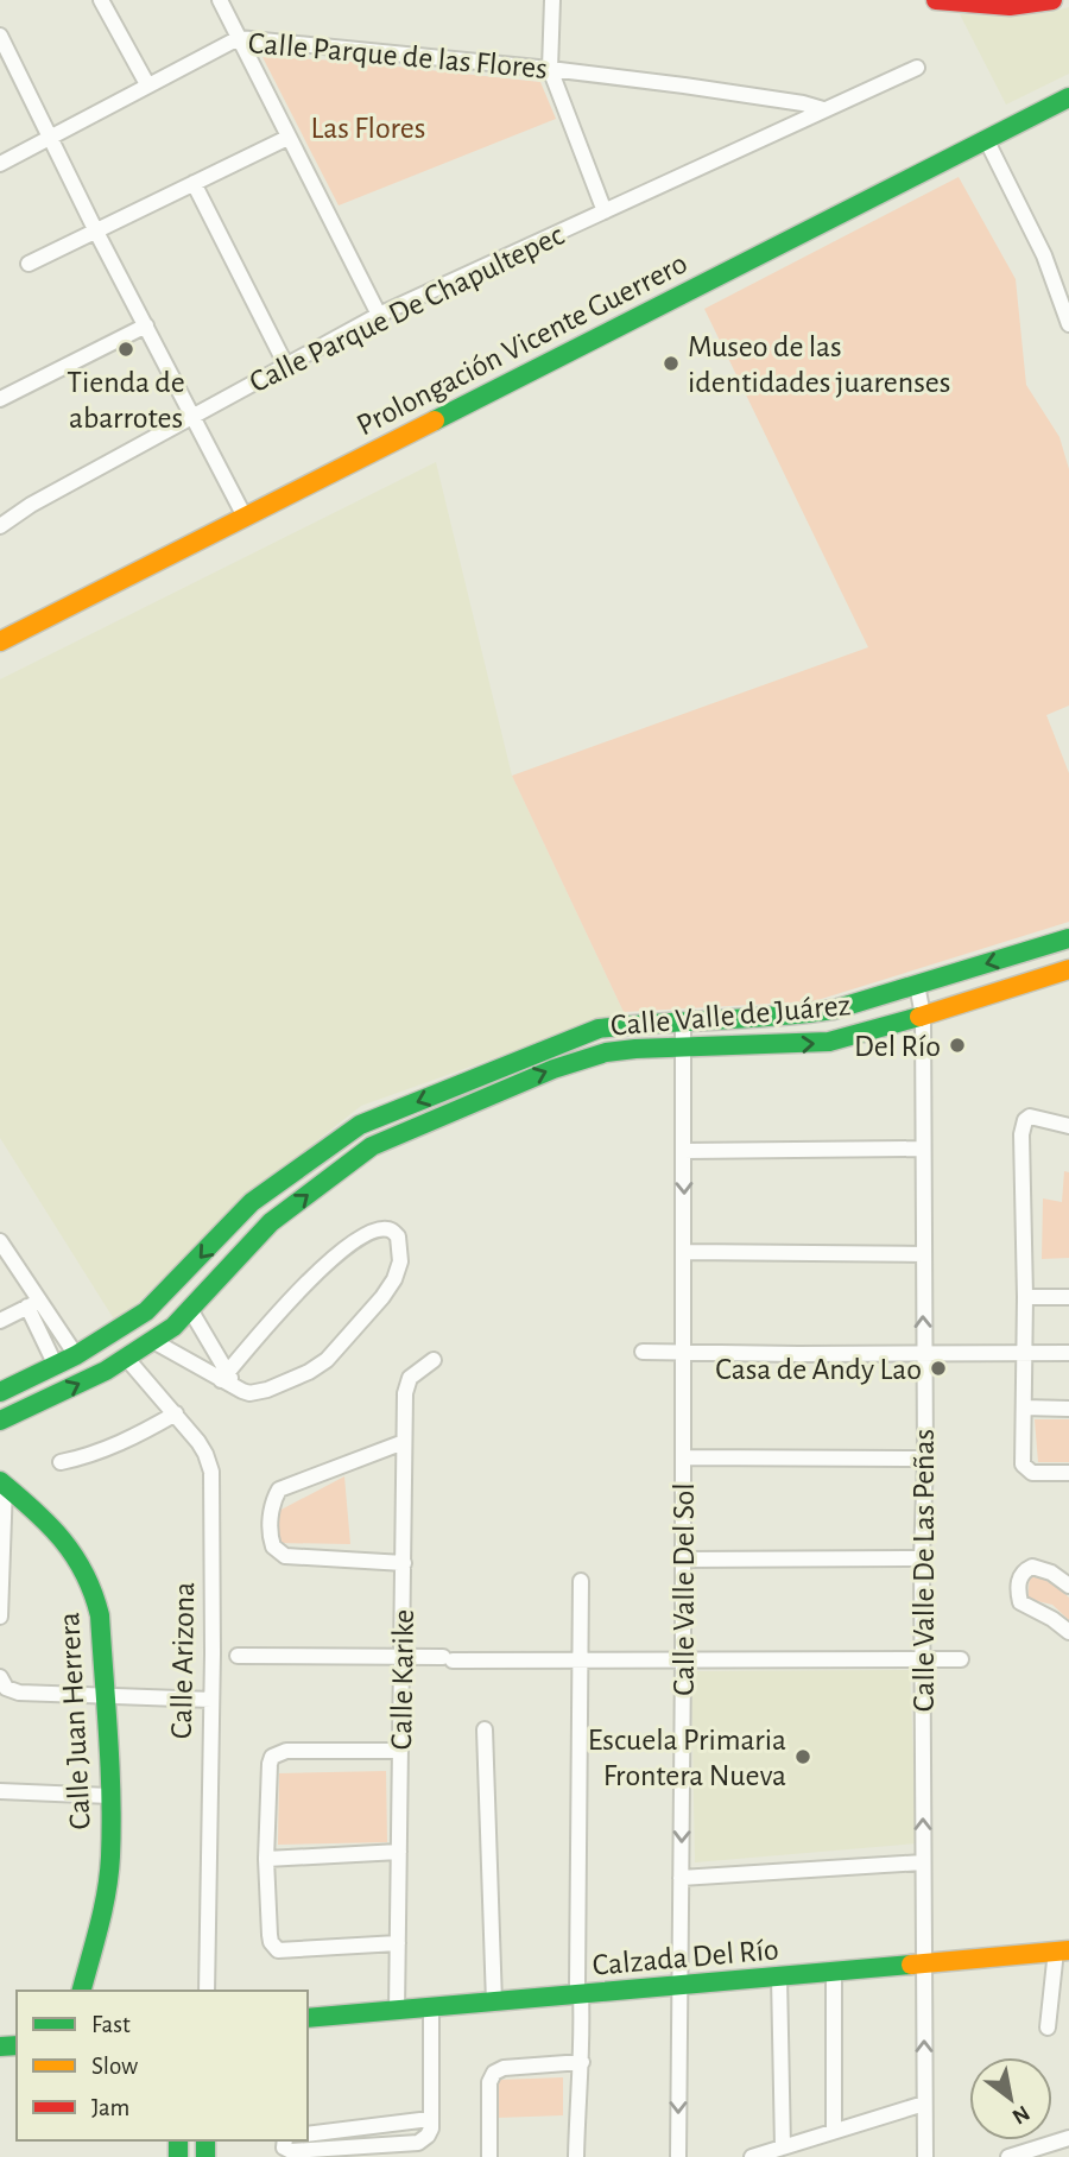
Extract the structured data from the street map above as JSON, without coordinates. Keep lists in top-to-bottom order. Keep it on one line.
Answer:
{"streets":{"street":["Calle Parque de las Flores","Calle Parque De Chapultepec","Prolongación Vicente Guerrero","Calle Valle de Juárez","Calle Valle De Las Peñas","Calle Valle Del Sol","Calle Arizona","Calle Karike","Calle Juan Herrera","Calzada Del Río"]},"crossings":[["Calle Parque de las Flores","Calle Parque De Chapultepec"],["Calle Valle de Juárez","Calle Valle De Las Peñas"],["Calle Valle de Juárez","Calle Valle Del Sol"],["Calle Valle de Juárez","Calle Arizona"],["Calle Valle De Las Peñas","Calzada Del Río"],["Calle Valle Del Sol","Calzada Del Río"],["Calle Karike","Calzada Del Río"]],"parks":["Las Flores"],"places":["Tienda de abarrotes","Museo de las identidades juarenses","Del Río","Casa de Andy Lao","Escuela Primaria Frontera Nueva"],"legend":["Fast","Slow","Jam"],"north":"bottom right"}
